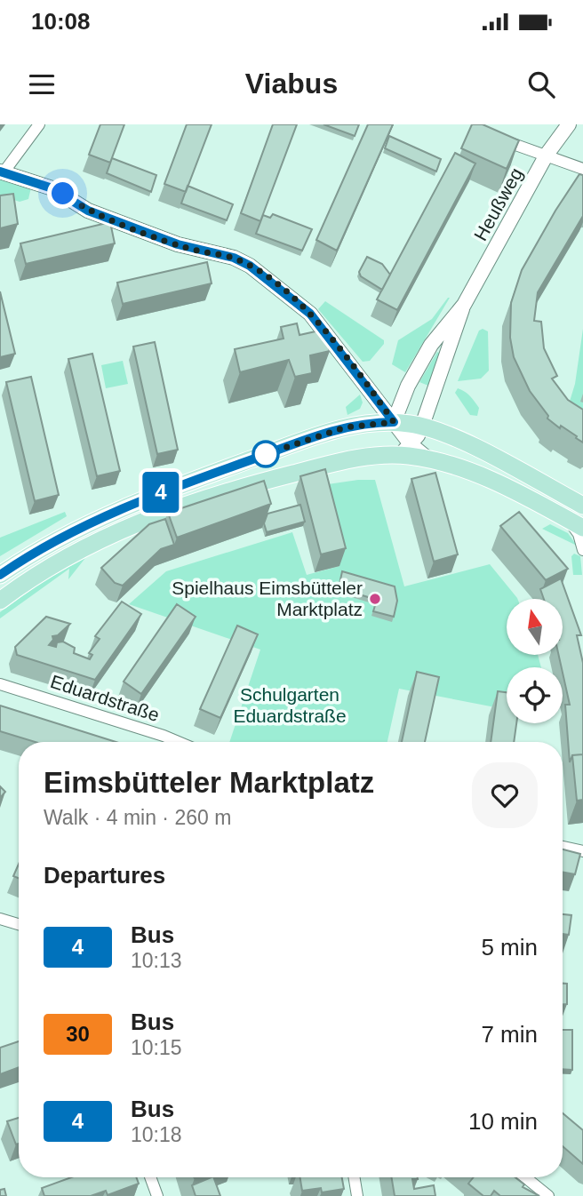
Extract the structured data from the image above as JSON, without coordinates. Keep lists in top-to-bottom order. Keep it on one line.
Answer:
{"streets":{"street":["Heußweg","Eduardstraße"]},"parks":["Schulgarten Eduardstraße"],"places":["Spielhaus Eimsbütteler Marktplatz"],"lines":["bus line 4"],"north":"top","page":{"status":"10:08","header":"Viabus","on_map":"4","heading":[["Eimsbütteler Marktplatz","Walk · 4 min · 260 m"],"Departures"],"list":[{"mark":"4","name":"Bus","note":"10:13","value":"5 min"},{"mark":"30","name":"Bus","note":"10:15","value":"7 min"},{"mark":"4","name":"Bus","note":"10:18","value":"10 min"}]}}
